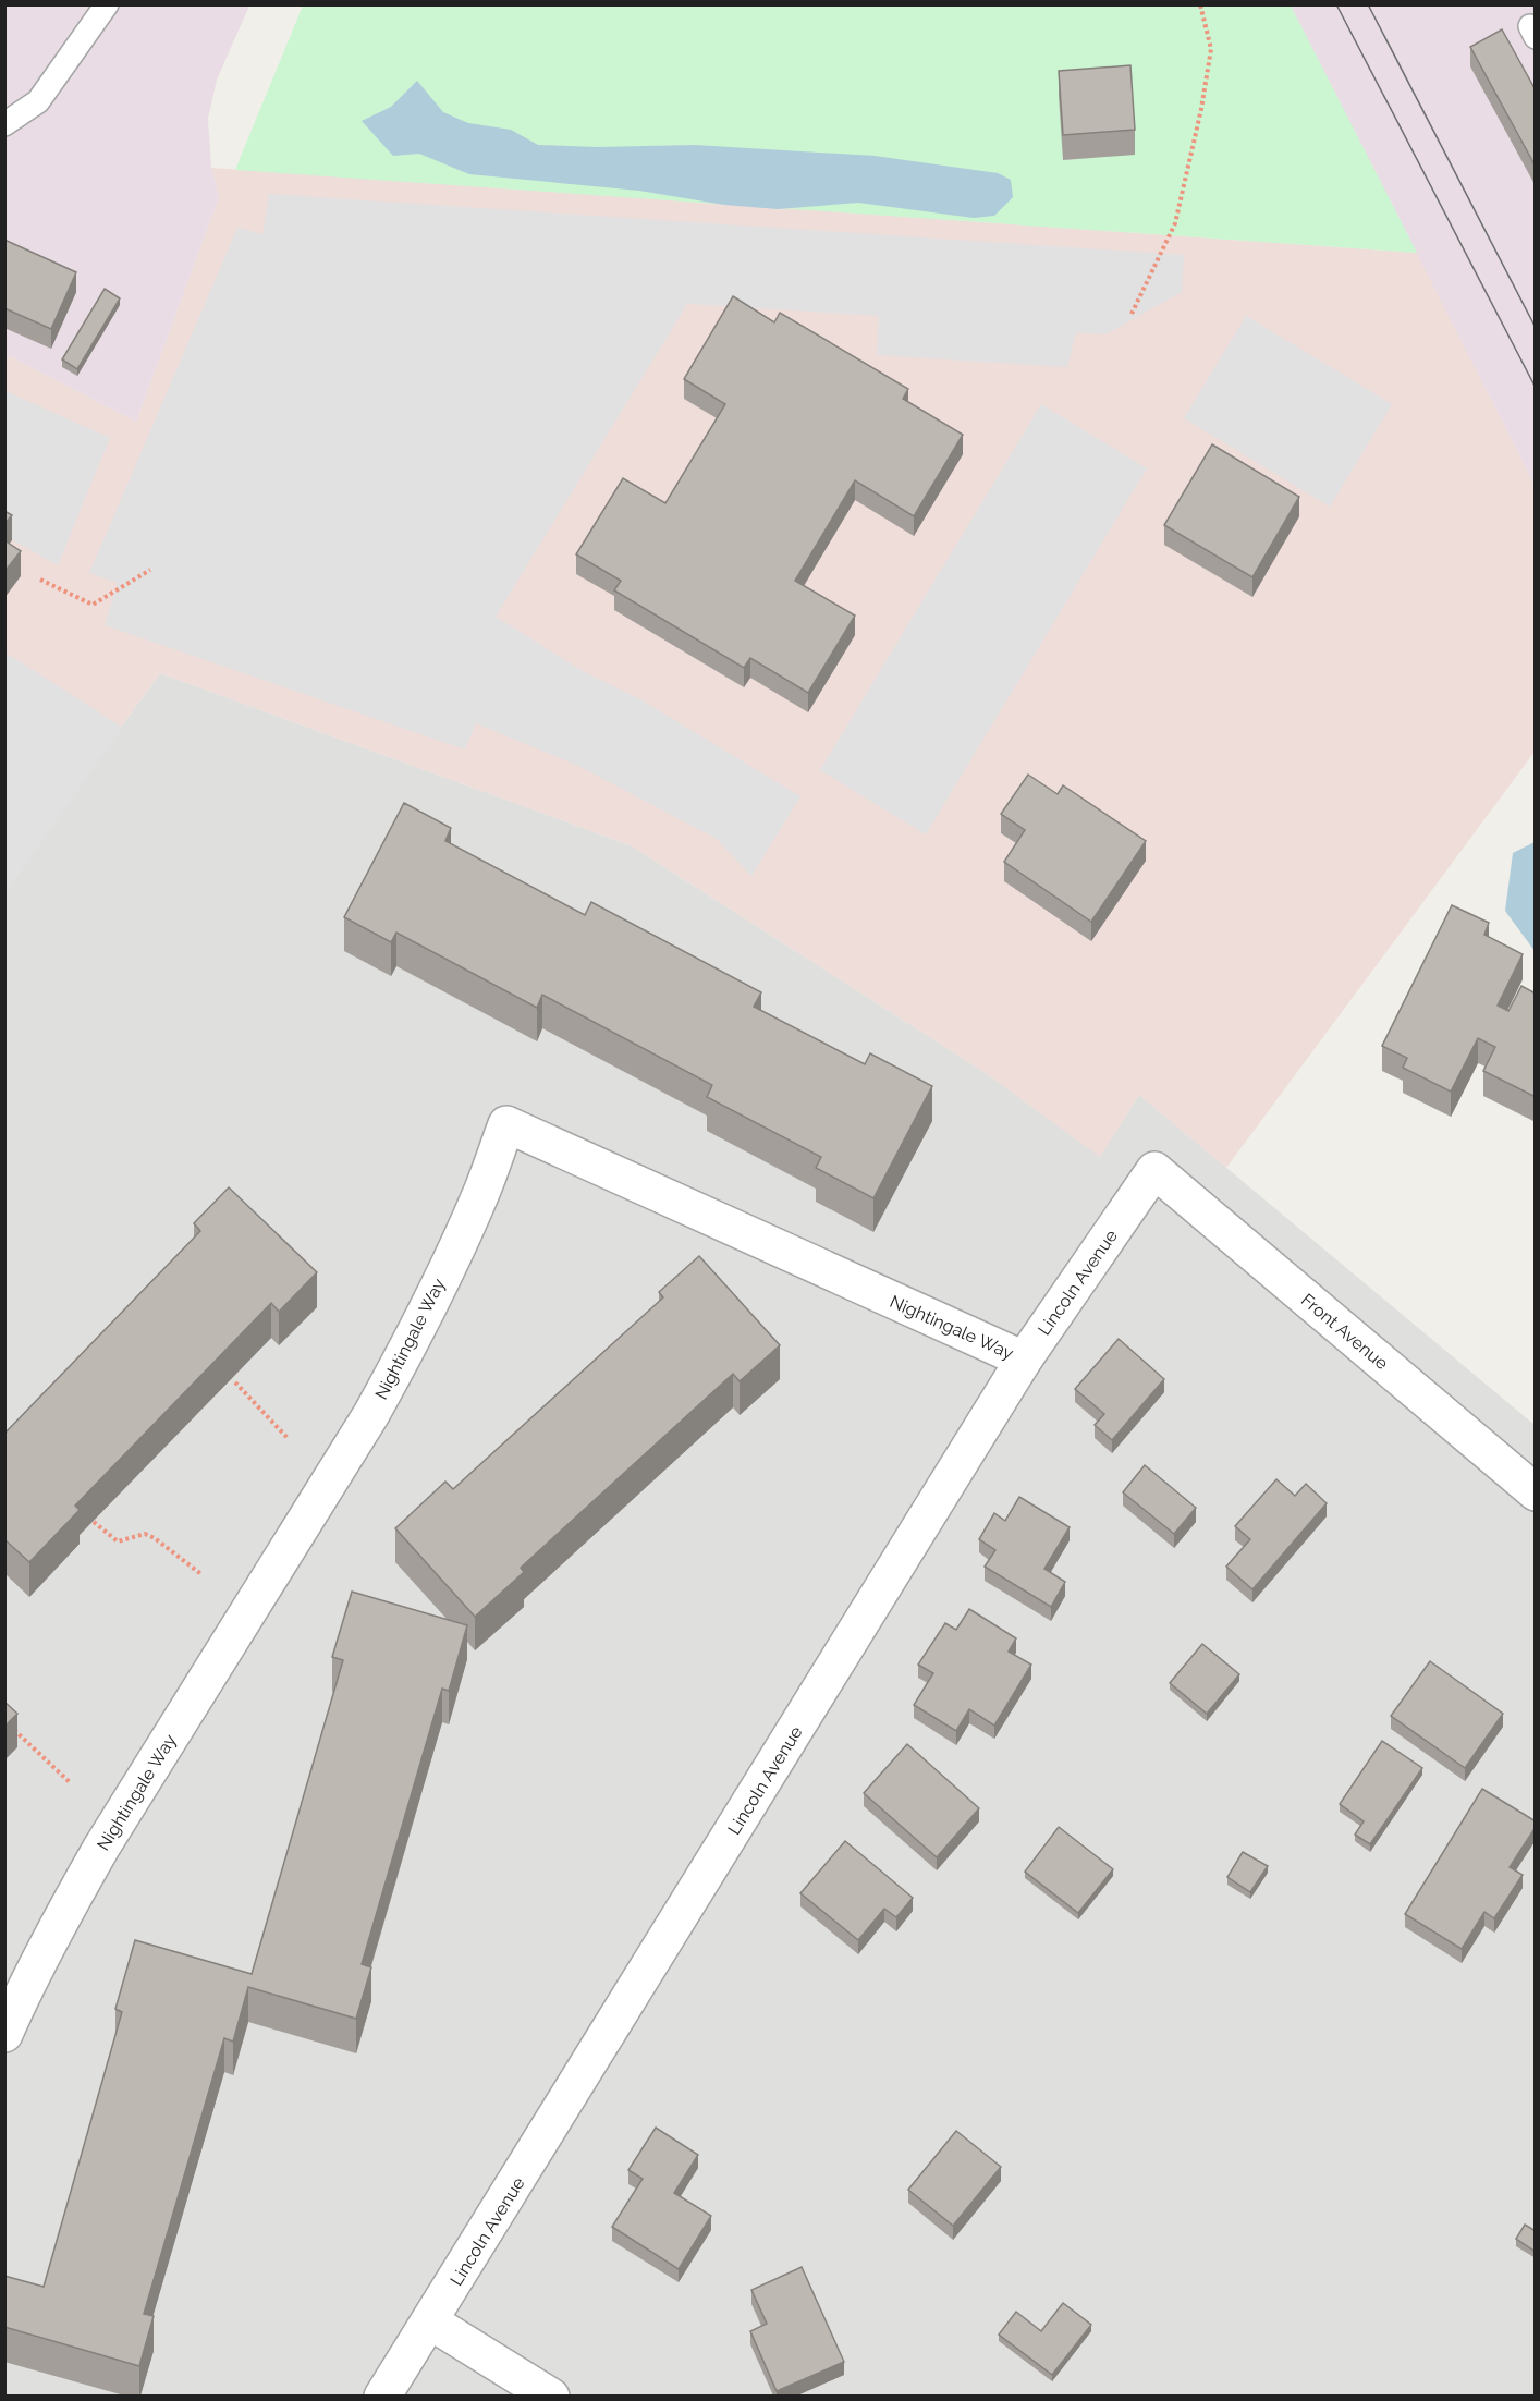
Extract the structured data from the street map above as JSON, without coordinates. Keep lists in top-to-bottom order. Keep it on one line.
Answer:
{"streets":{"street":["Lincoln Avenue","Nightingale Way","Front Avenue"]},"crossings":[["Lincoln Avenue","Nightingale Way"],["Lincoln Avenue","Front Avenue"]]}
